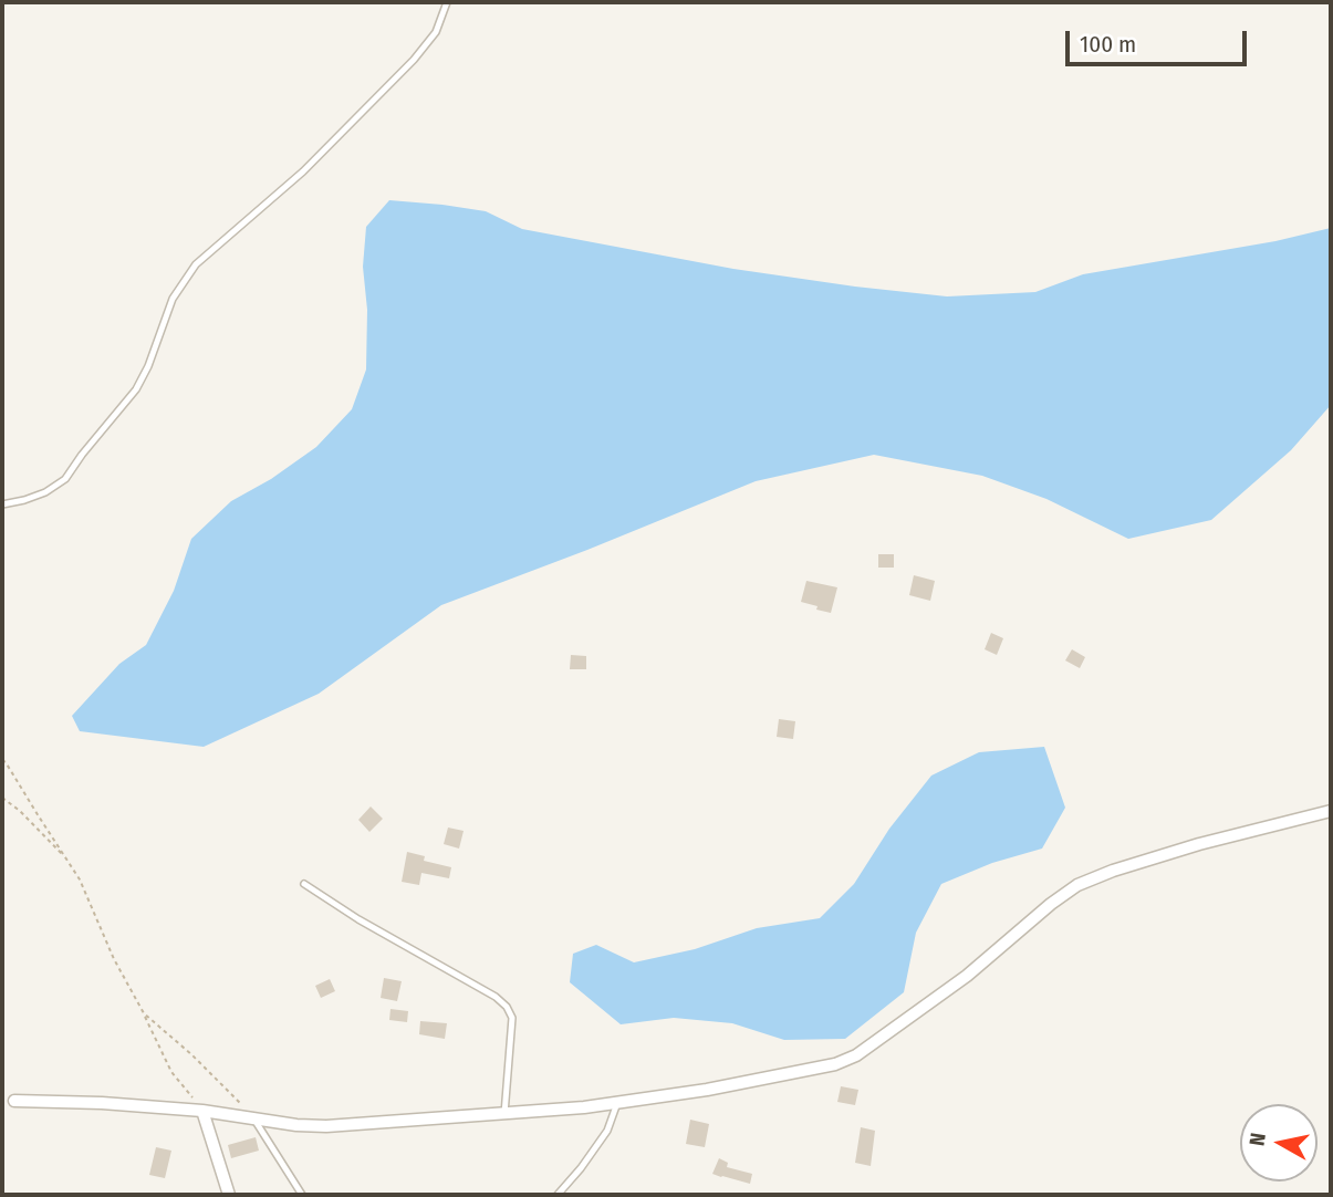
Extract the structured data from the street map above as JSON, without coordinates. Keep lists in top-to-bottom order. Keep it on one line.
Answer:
{"scale_bar":"100 m","north":"left"}
